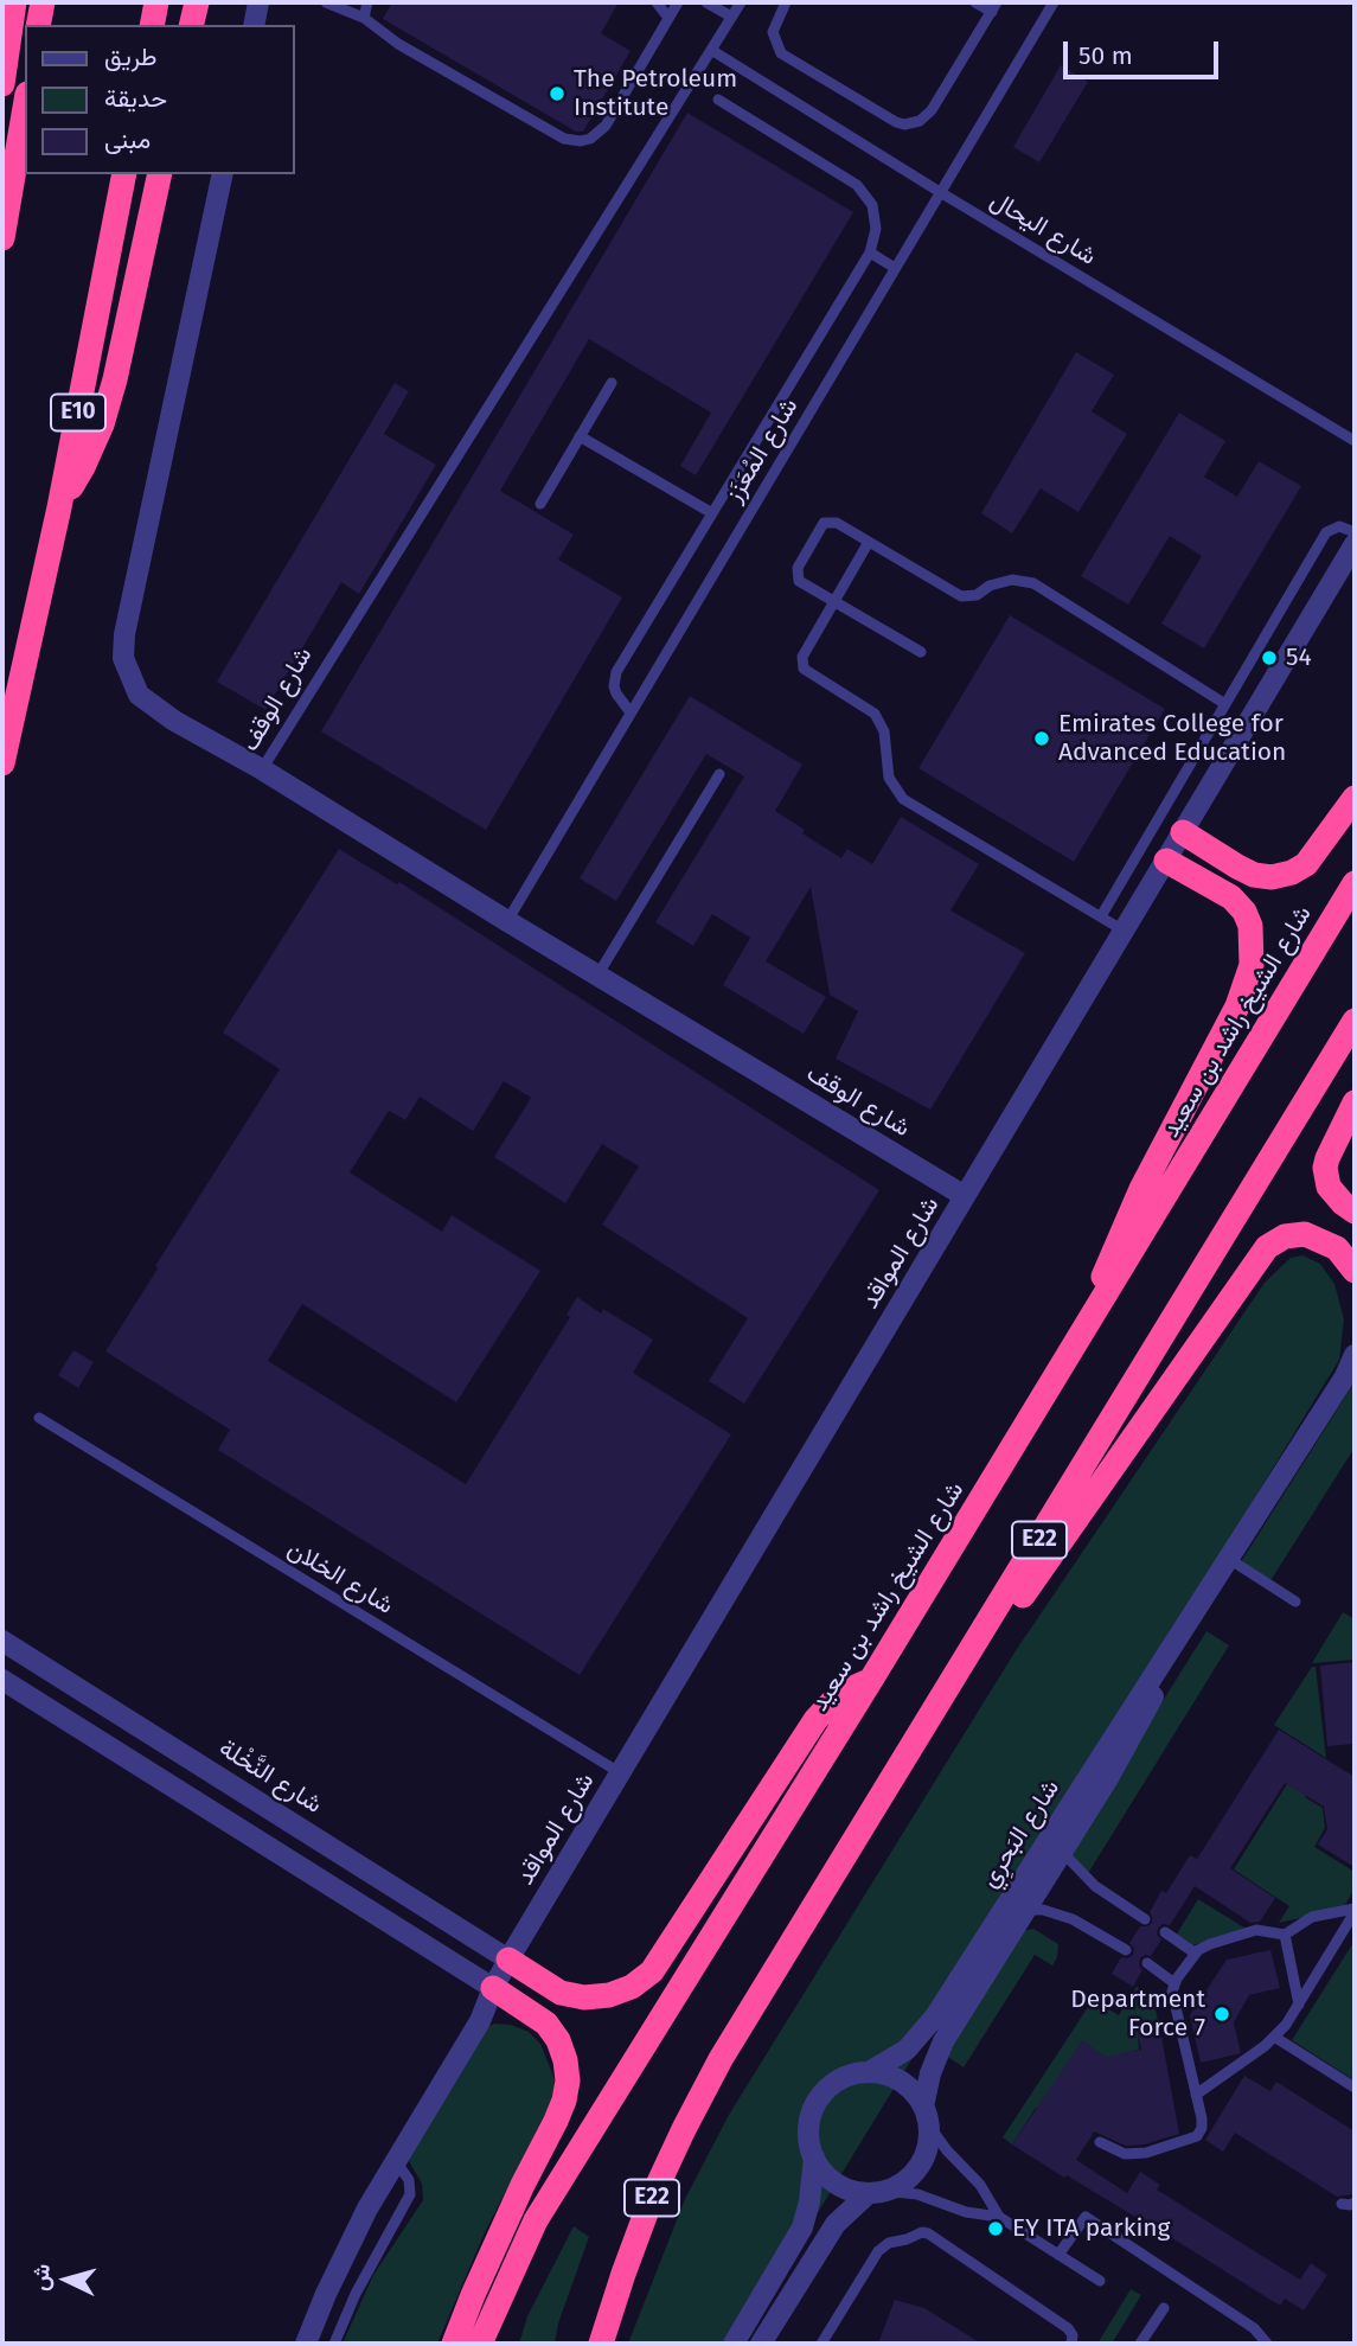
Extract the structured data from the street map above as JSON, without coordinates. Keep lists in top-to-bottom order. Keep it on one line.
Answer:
{"streets":{"highway":["E10","شارع الشيخ راشد بن سعيد","E22"],"street":["شارع الوقف","شارع المواقد","شارع النَّخْلة","شارع البَحرِي"],"lane":["شارع اليحال","شارع المُعَزَز","شارع الخلان"]},"crossings":[["شارع اليحال","شارع المُعَزَز"],["شارع اليحال","شارع الوقف"],["شارع المُعَزَز","شارع الوقف"],["شارع الوقف","شارع المواقد"],["شارع المواقد","شارع الخلان"],["شارع المواقد","شارع النَّخْلة"]],"places":["The Petroleum Institute","54","Emirates College for Advanced Education","Department Force 7","EY ITA parking"],"legend":["طريق","حديقة","مبنى"],"scale_bar":"50 m","north":"left"}
